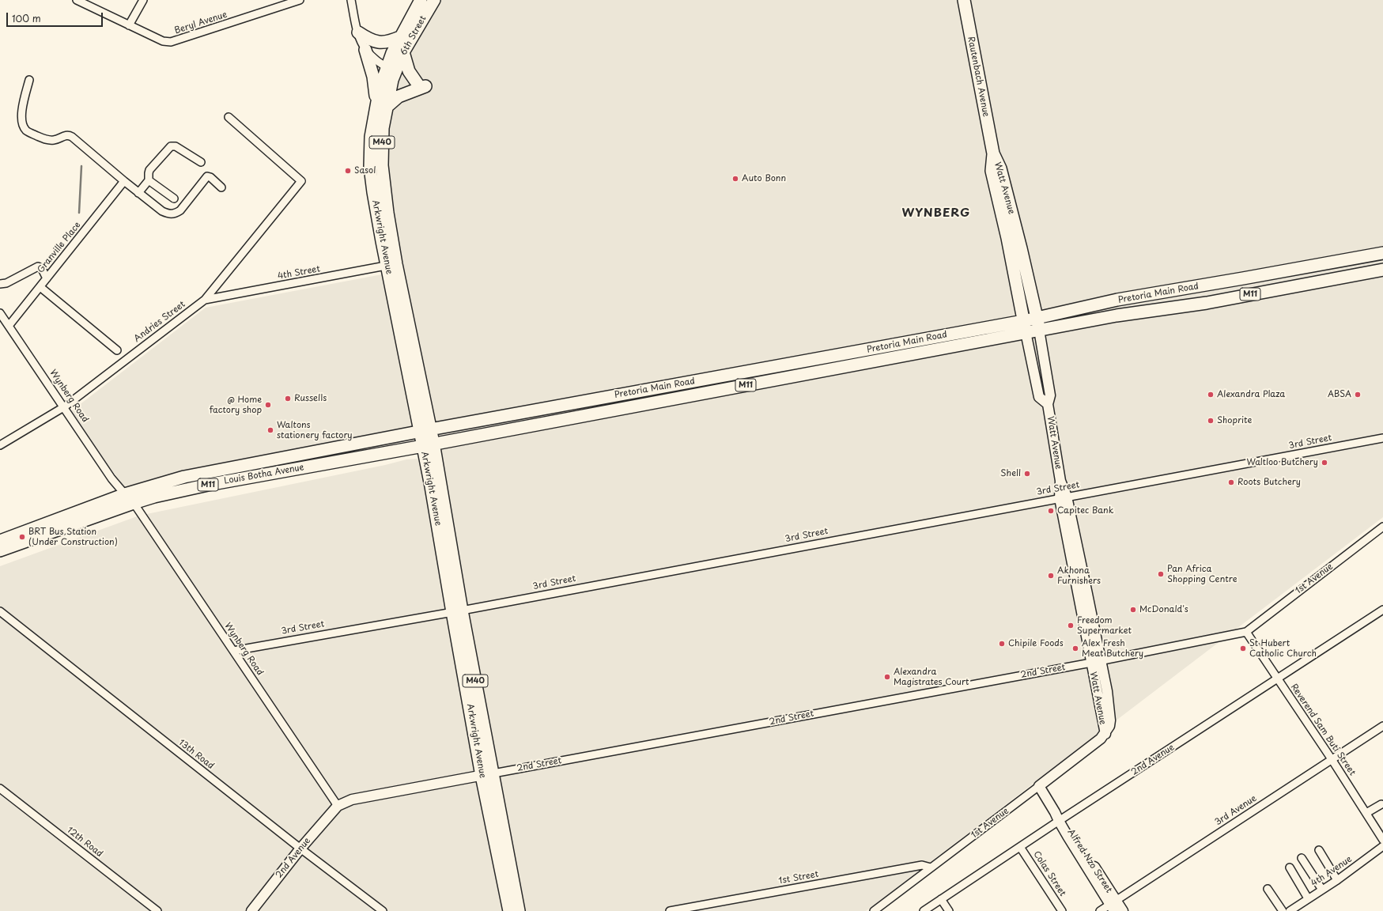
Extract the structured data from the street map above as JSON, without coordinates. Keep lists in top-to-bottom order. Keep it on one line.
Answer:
{"streets":{"main road":["6th Street","Rautenbach Avenue","M40","Watt Avenue","Arkwright Avenue","Pretoria Main Road","M11","Louis Botha Avenue"],"street":["Beryl Avenue","Granville Place","4th Street","Andries Street","Wynberg Road","3rd Street","1st Avenue","2nd Street","Reverend Sam Buti Street","13th Road","2nd Avenue","3rd Avenue","12th Road","Alfred Nzo Street","4th Avenue","Colas Street","1st Street"]},"crossings":[["6th Street","M40"],["6th Street","Arkwright Avenue"],["Rautenbach Avenue","Watt Avenue"],["M40","Arkwright Avenue"],["Watt Avenue","Pretoria Main Road"],["Watt Avenue","3rd Street"],["Watt Avenue","1st Avenue"],["Watt Avenue","2nd Street"],["Arkwright Avenue","4th Street"],["Arkwright Avenue","Pretoria Main Road"],["Arkwright Avenue","3rd Street"],["Arkwright Avenue","Louis Botha Avenue"],["Arkwright Avenue","2nd Street"],["Granville Place","Wynberg Road"],["4th Street","Andries Street"],["Pretoria Main Road","Louis Botha Avenue"],["Andries Street","Wynberg Road"],["Wynberg Road","3rd Street"],["Wynberg Road","Louis Botha Avenue"],["Wynberg Road","2nd Street"],["Wynberg Road","2nd Avenue"],["1st Avenue","2nd Street"],["1st Avenue","Reverend Sam Buti Street"],["1st Avenue","Alfred Nzo Street"],["1st Avenue","1st Street"],["2nd Street","Reverend Sam Buti Street"],["2nd Street","2nd Avenue"],["Reverend Sam Buti Street","2nd Avenue"],["Reverend Sam Buti Street","3rd Avenue"],["13th Road","2nd Avenue"],["2nd Avenue","Alfred Nzo Street"],["2nd Avenue","Colas Street"],["3rd Avenue","Alfred Nzo Street"]],"districts":["WYNBERG"],"places":["Sasol","Auto Bonn","Alexandra Plaza","ABSA","Russells","@ Home factory shop","Shoprite","Waltons stationery factory","Waltloo Butchery","Shell","Roots Butchery","Capitec Bank","BRT Bus Station (Under Construction)","Pan Africa Shopping Centre","Akhona Furnishers","McDonald's","Freedom Supermarket","Chipile Foods","Alex Fresh Meat Butchery","St Hubert Catholic Church","Alexandra Magistrates Court"],"scale_bar":"100 m"}
